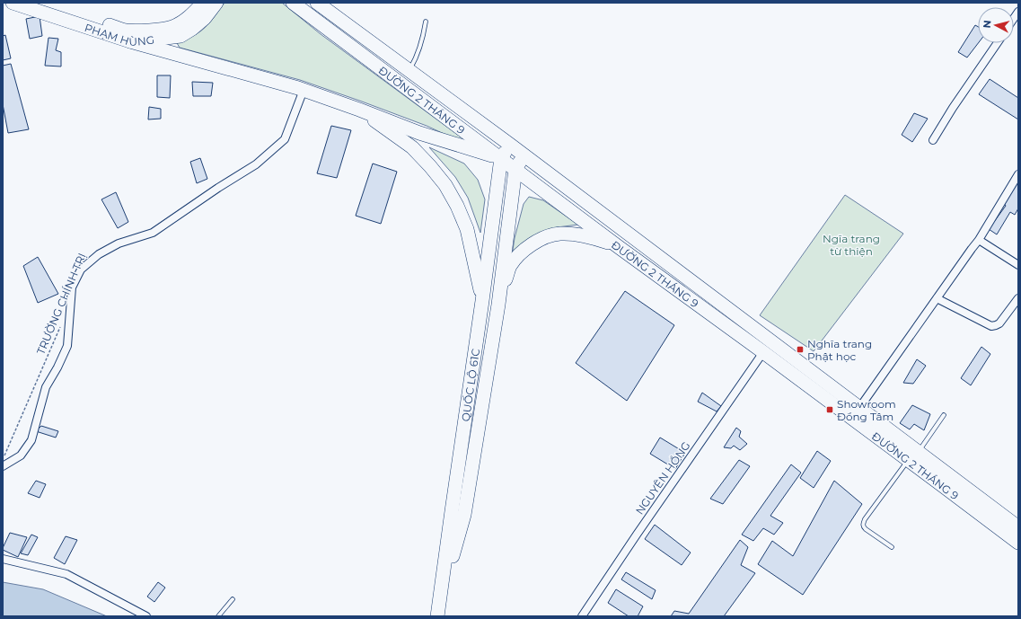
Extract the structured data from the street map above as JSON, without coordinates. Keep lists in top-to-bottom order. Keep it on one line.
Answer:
{"streets":{"highway":["PHẠM HÙNG","ĐƯỜNG 2 THÁNG 9","QUỐC LỘ 61C"],"street":["NGUYÊN HỒNG"],"path":["TRƯỜNG CHÍNH TRỊ"]},"crossings":[["ĐƯỜNG 2 THÁNG 9","QUỐC LỘ 61C"],["ĐƯỜNG 2 THÁNG 9","NGUYÊN HỒNG"]],"parks":["Ngĩa trang từ thiện"],"places":{"transit":["Nghĩa trang Phật học","Showroom Đồng Tâm"]},"north":"left"}
